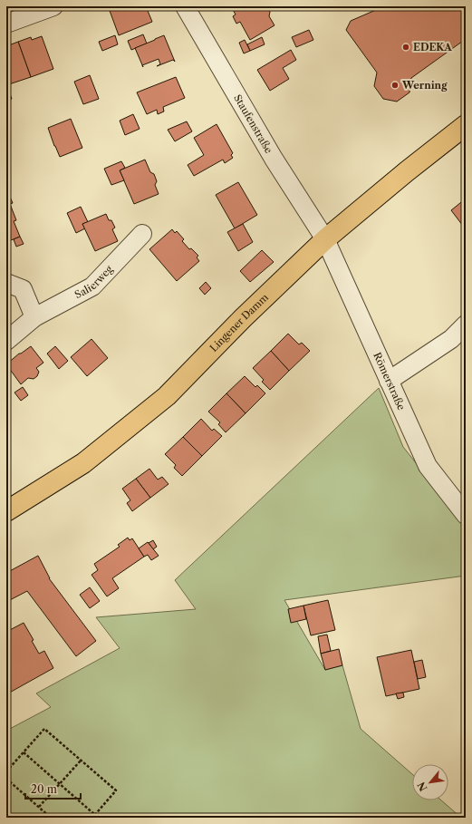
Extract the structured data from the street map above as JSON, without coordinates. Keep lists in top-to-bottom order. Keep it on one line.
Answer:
{"streets":{"main road":["Lingener Damm"],"street":["Staufenstraße","Salierweg","Römerstraße"]},"crossings":[["Staufenstraße","Lingener Damm"],["Staufenstraße","Römerstraße"],["Lingener Damm","Römerstraße"]],"places":["EDEKA","Werning"],"scale_bar":"20 m","north":"bottom left"}
